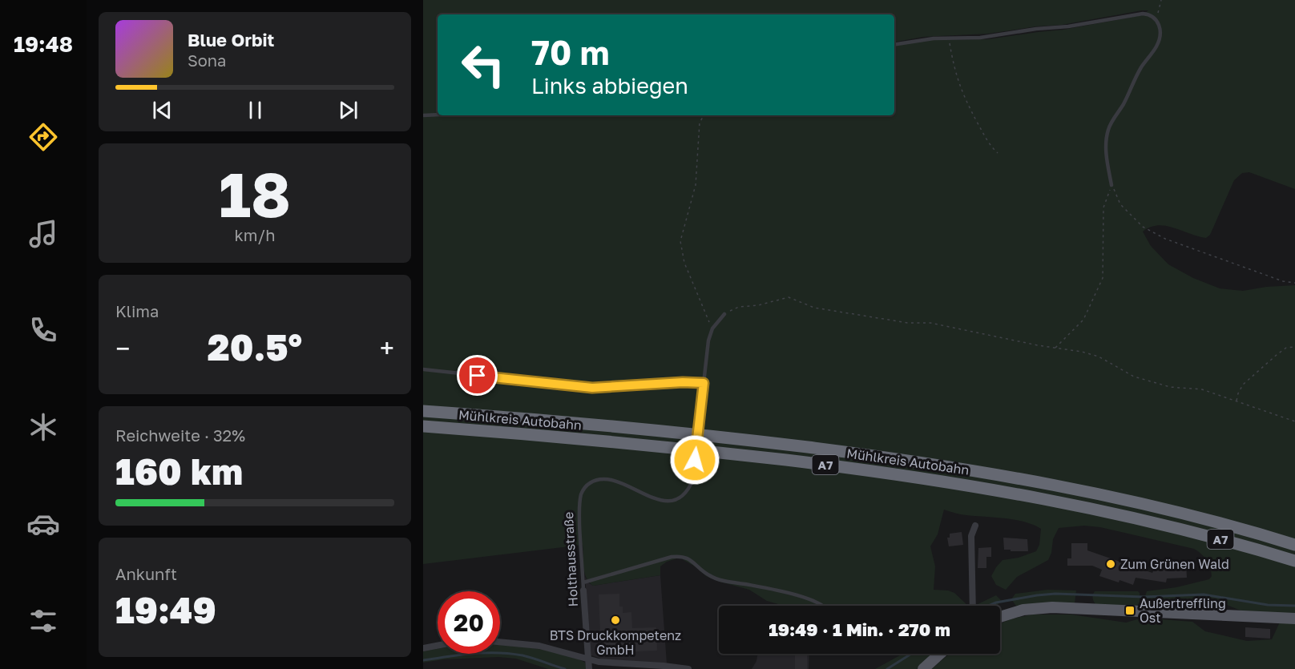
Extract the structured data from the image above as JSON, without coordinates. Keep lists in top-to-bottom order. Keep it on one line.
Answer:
{"streets":{"highway":["Mühlkreis Autobahn","A7"],"street":["Holthausstraße"]},"places":{"other":["Zum Grünen Wald","BTS Druckkompetenz GmbH"],"transit":["Außertreffling Ost"]},"page":{"tabs":"19:48","turn":["70 m","Links abbiegen"],"song":["Blue Orbit","Sona"],"tile":[["18","km/h"],"Klima",["Reichweite · 32%","160 km"],["Ankunft","19:49"]],"heat":["−","20.5°","+"],"limit":"20","trip":"19:49 · 1 Min. · 270 m"}}
